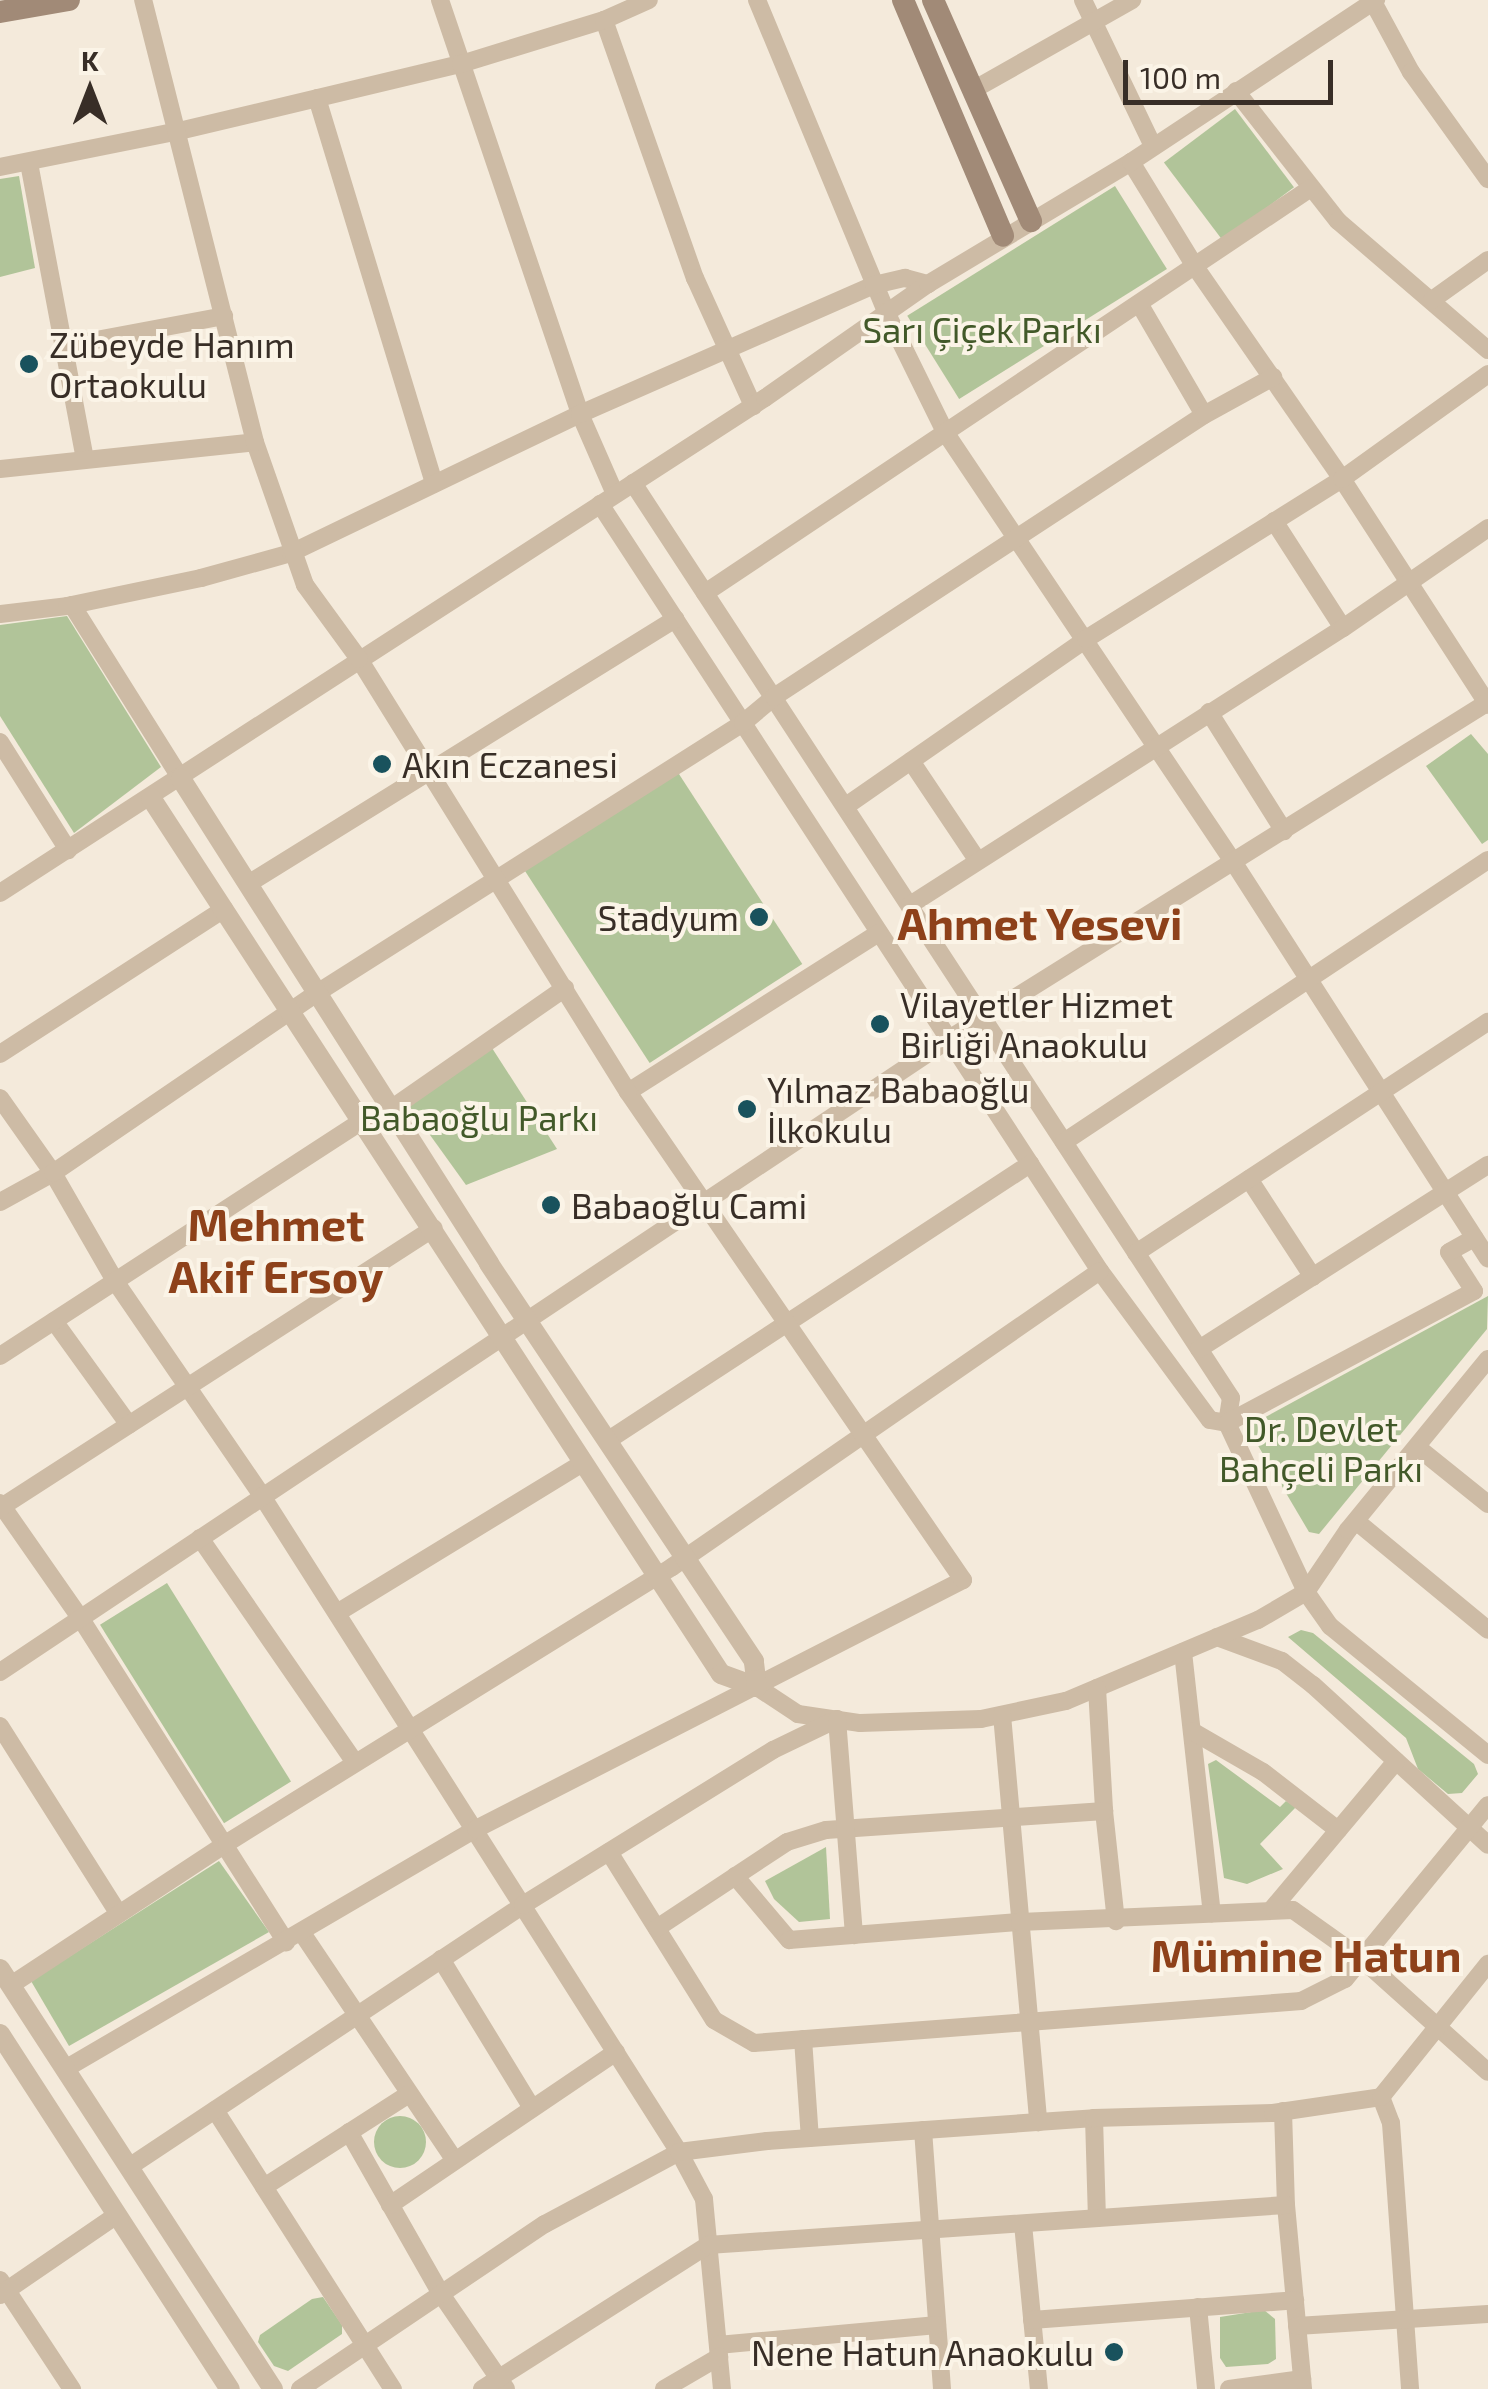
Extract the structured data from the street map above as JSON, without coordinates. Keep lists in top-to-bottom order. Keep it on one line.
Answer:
{"districts":["Ahmet Yesevi","Mehmet Akif Ersoy","Mümine Hatun"],"parks":["Sarı Çiçek Parkı","Babaoğlu Parkı","Dr. Devlet Bahçeli Parkı"],"places":["Zübeyde Hanım Ortaokulu","Akın Eczanesi","Stadyum","Vilayetler Hizmet Birliği Anaokulu","Yılmaz Babaoğlu İlkokulu","Babaoğlu Cami","Nene Hatun Anaokulu"],"scale_bar":"100 m","north":"top"}
